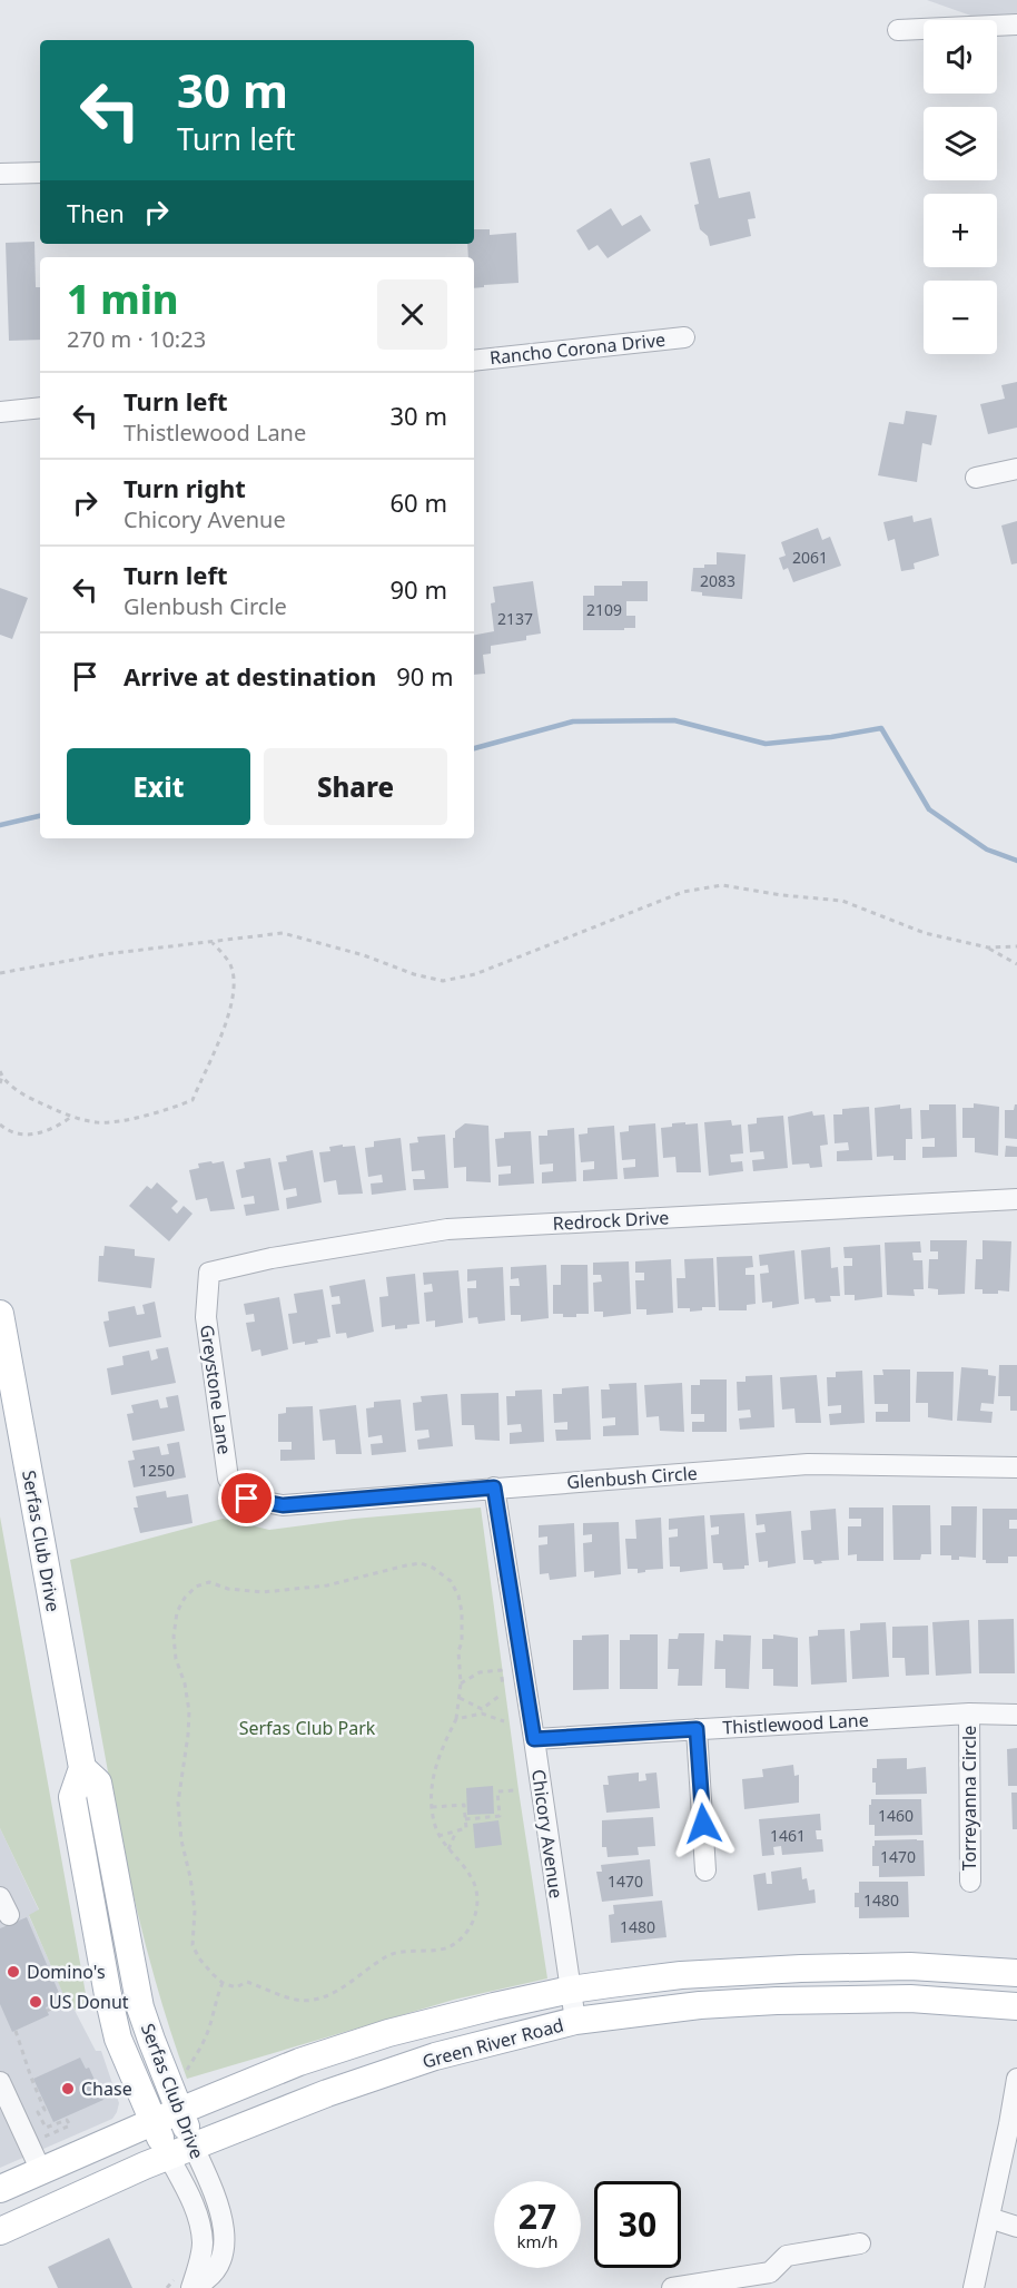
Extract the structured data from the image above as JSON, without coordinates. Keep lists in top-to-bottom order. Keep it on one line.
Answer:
{"streets":{"main road":["Serfas Club Drive","Green River Road"],"street":["Rancho Corona Drive","Redrock Drive","Greystone Lane","Glenbush Circle","Thistlewood Lane","Torreyanna Circle","Chicory Avenue"]},"crossings":[["Redrock Drive","Greystone Lane"],["Greystone Lane","Glenbush Circle"],["Glenbush Circle","Chicory Avenue"],["Serfas Club Drive","Green River Road"],["Thistlewood Lane","Torreyanna Circle"],["Thistlewood Lane","Chicory Avenue"],["Chicory Avenue","Green River Road"]],"parks":["Serfas Club Park"],"places":["Domino's","US Donut","Chase"],"house_numbers":["2061","2083","2109","2137","1250","1460","1461","1470","1470","1480","1480"],"page":{"map_buttons":["+","−"],"turn":["30 m","Turn left"],"then":"Then","heading":["1 min","270 m · 10:23"],"list":[{"name":"Turn left","note":"Thistlewood Lane","value":"30 m"},{"name":"Turn right","note":"Chicory Avenue","value":"60 m"},{"name":"Turn left","note":"Glenbush Circle","value":"90 m"},{"name":"Arrive at destination","value":"90 m"}],"buttons":["Exit","Share"],"speed":"27 km/h","limit":"30"}}
